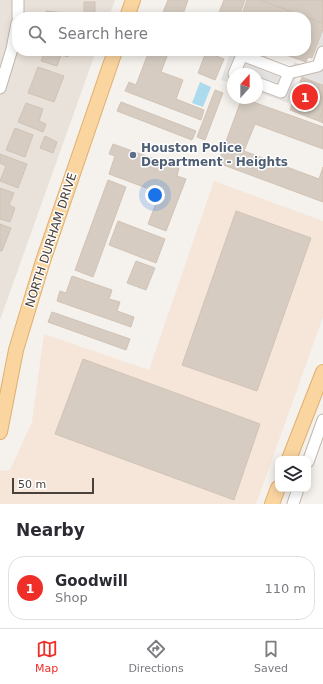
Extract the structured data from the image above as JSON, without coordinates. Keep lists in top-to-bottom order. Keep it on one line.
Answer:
{"streets":{"main road":["NORTH DURHAM DRIVE"]},"places":["Houston Police Department - Heights"],"scale_bar":"50 m","north":"top","page":{"search":"Search here","pins":"1","scale":"50 m","heading":"Nearby","list":[{"mark":"1","name":"Goodwill","note":"Shop","value":"110 m"}],"nav":["Map","Directions","Saved"]}}
